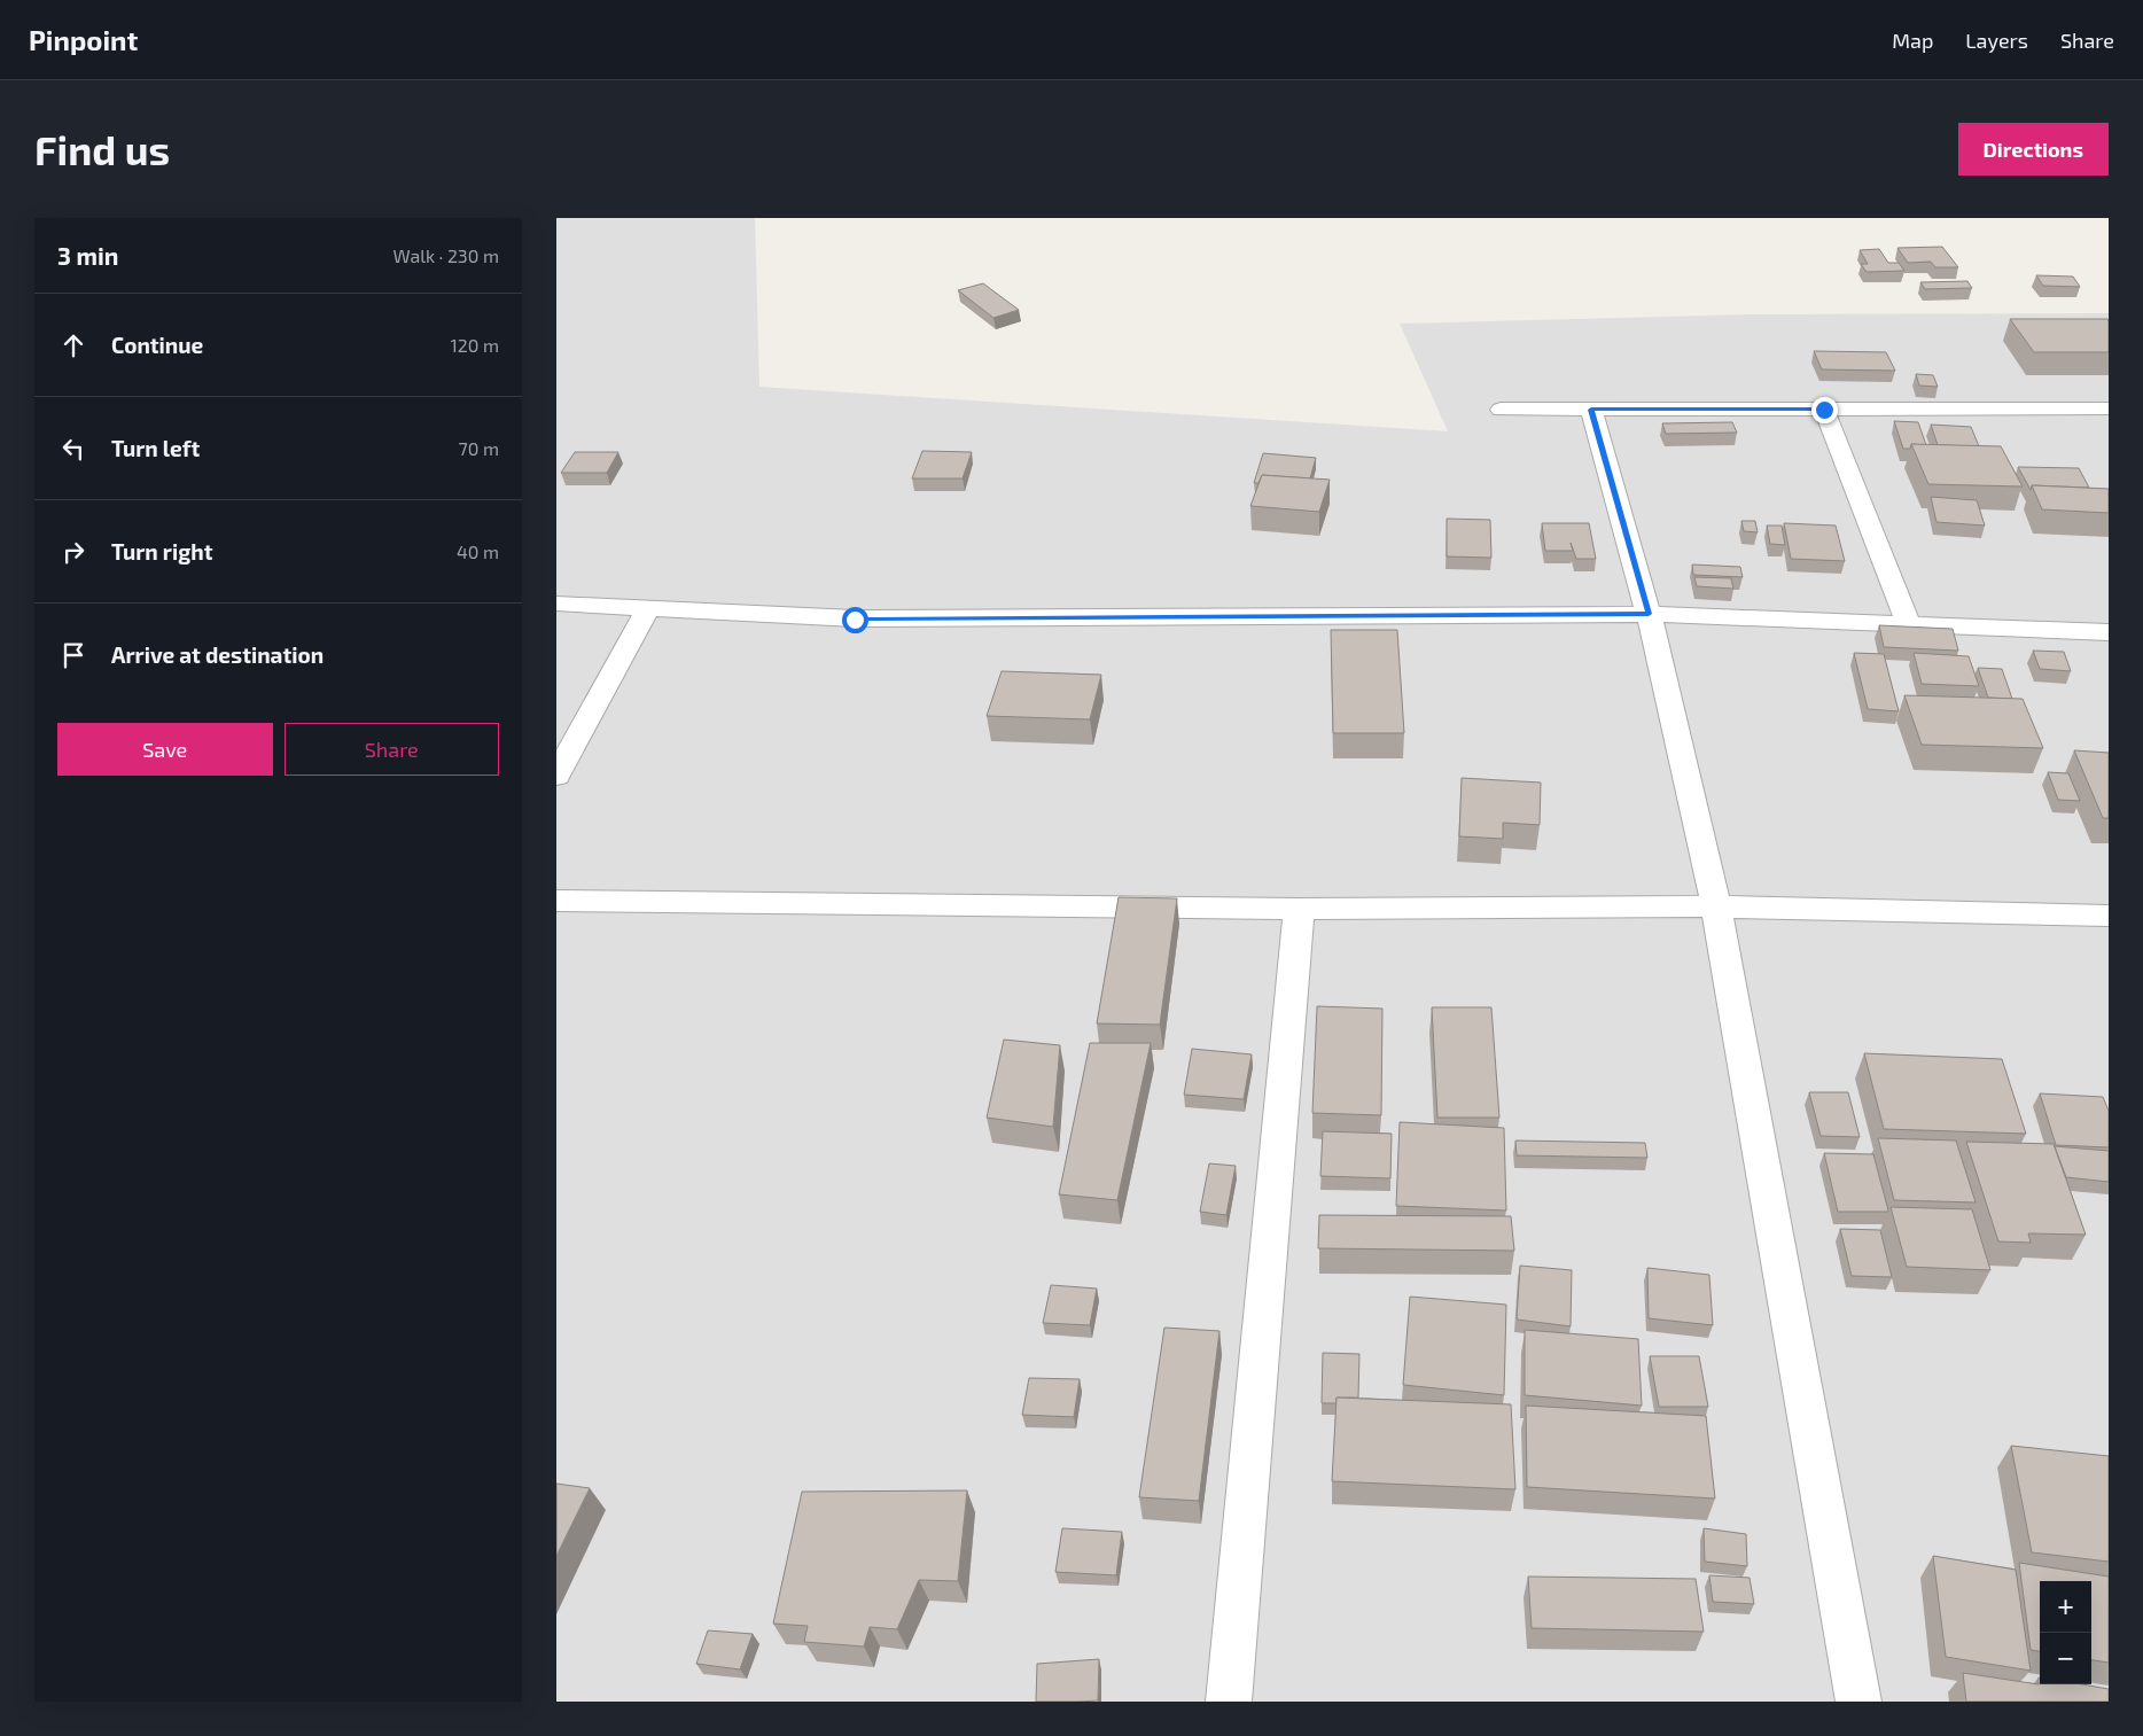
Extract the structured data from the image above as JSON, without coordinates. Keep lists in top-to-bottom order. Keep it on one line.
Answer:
{"page":{"header":"Pinpoint","nav":["Map","Layers","Share"],"buttons":["Directions",["Save","Share"]],"title":"Find us","heading":["3 min","Walk · 230 m"],"list":[["Continue","120 m"],["Turn left","70 m"],["Turn right","40 m"],"Arrive at destination"],"map_buttons":["+","−"]}}
